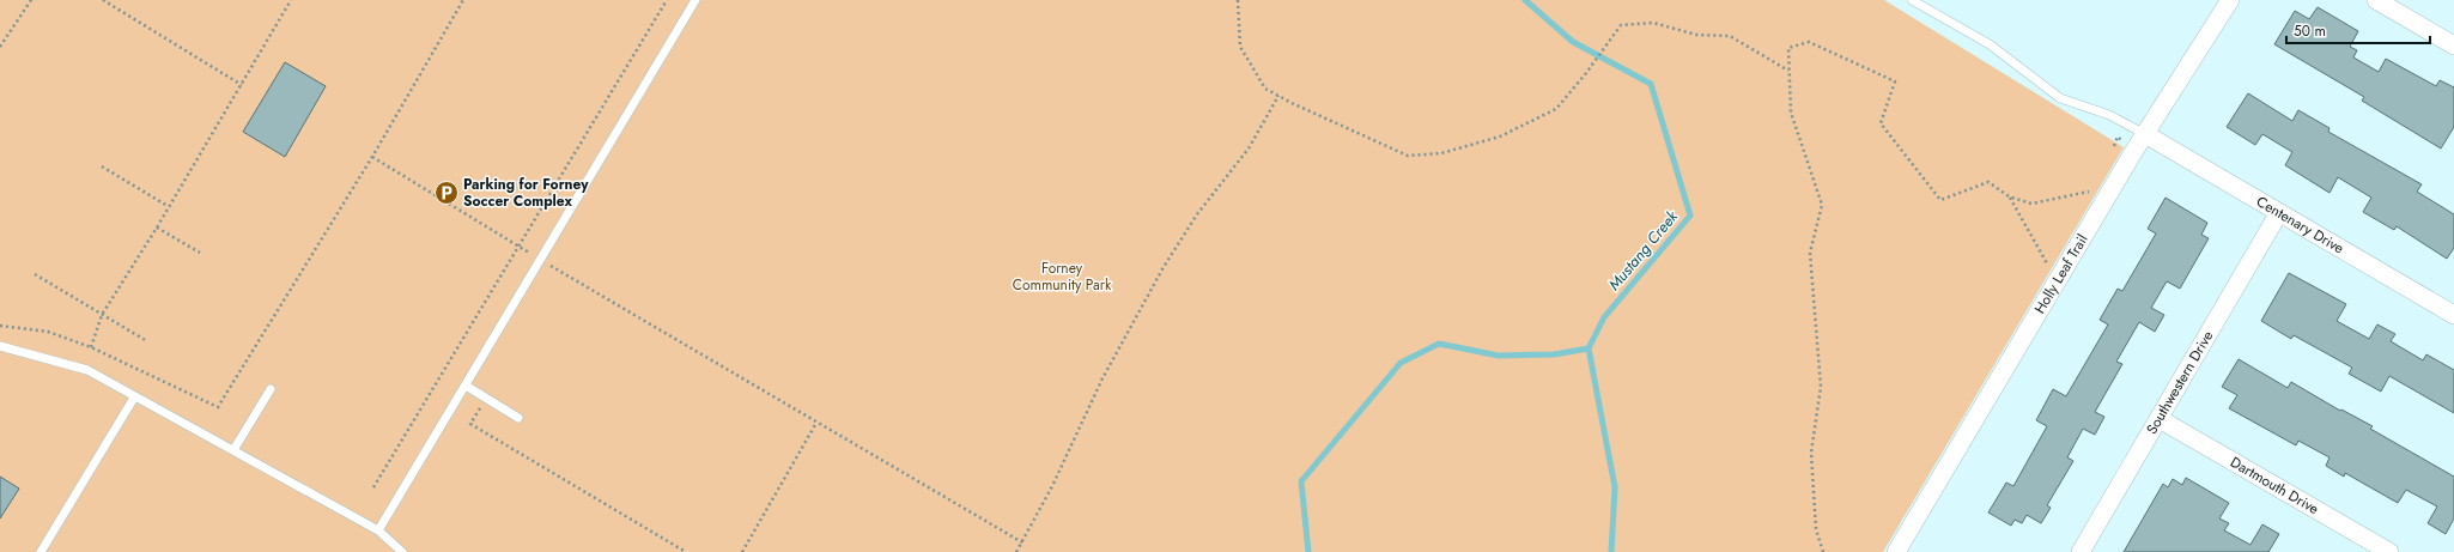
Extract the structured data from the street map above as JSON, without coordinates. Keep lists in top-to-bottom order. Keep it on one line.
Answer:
{"streets":{"street":["Centenary Drive","Holly Leaf Trail","Southwestern Drive","Dartmouth Drive"]},"crossings":[["Centenary Drive","Holly Leaf Trail"],["Centenary Drive","Southwestern Drive"],["Southwestern Drive","Dartmouth Drive"]],"water":["Mustang Creek"],"parks":["Forney Community Park"],"places":{"parking":["Parking for Forney Soccer Complex"]},"scale_bar":"50 m"}
